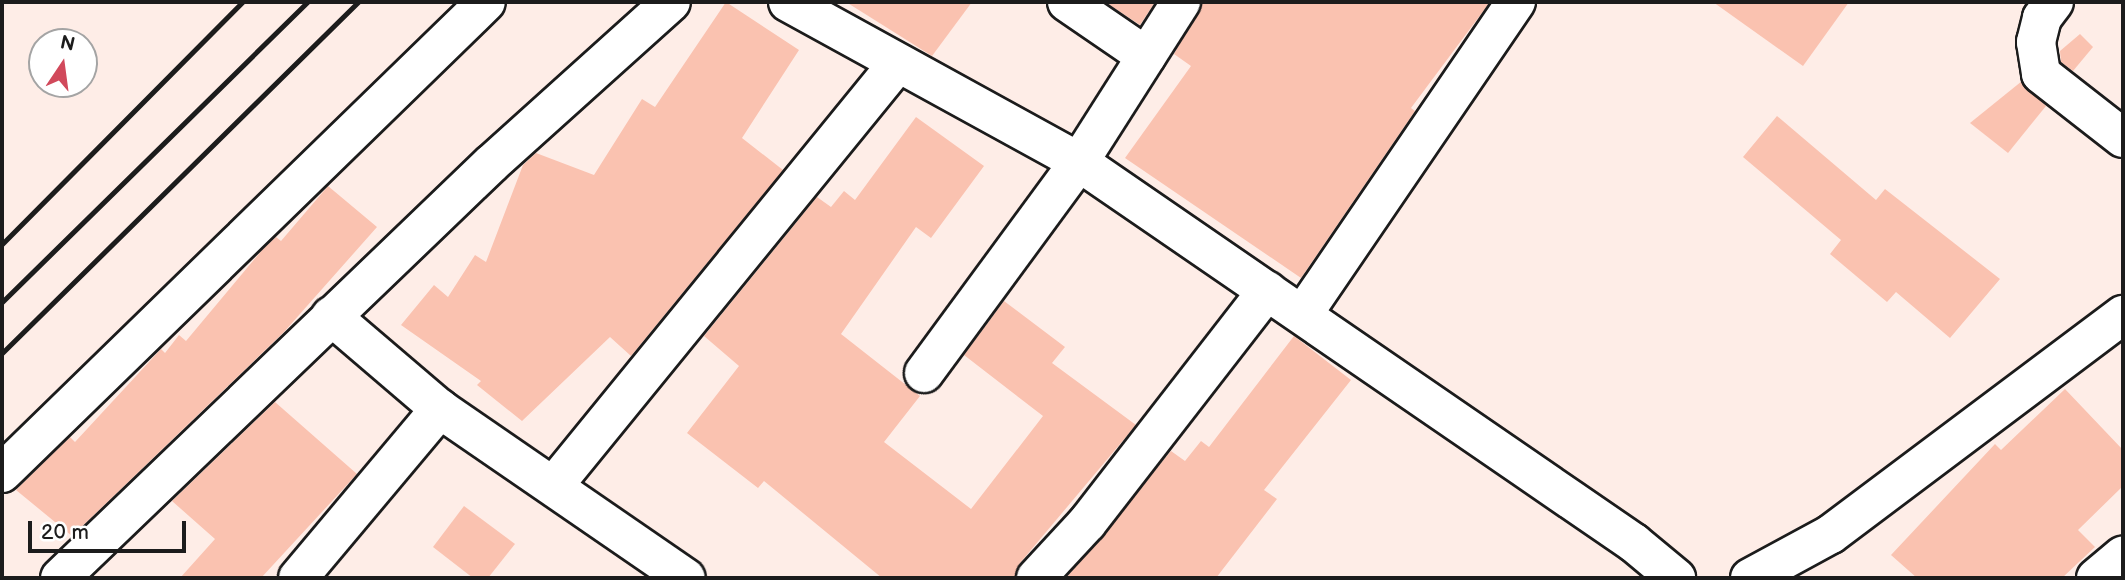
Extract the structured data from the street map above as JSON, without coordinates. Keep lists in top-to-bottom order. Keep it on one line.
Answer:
{"scale_bar":"20 m","north":"top"}
